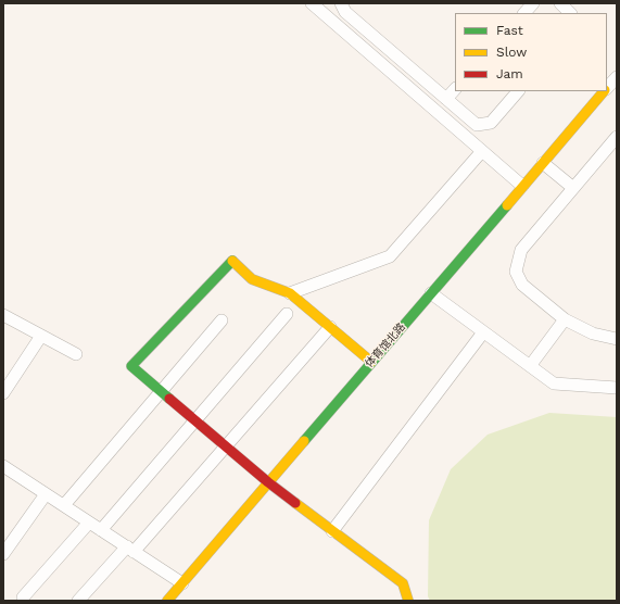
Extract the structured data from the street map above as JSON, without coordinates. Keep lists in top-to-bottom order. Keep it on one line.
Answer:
{"streets":{"street":["体育馆北路"]},"legend":["Fast","Slow","Jam"]}
